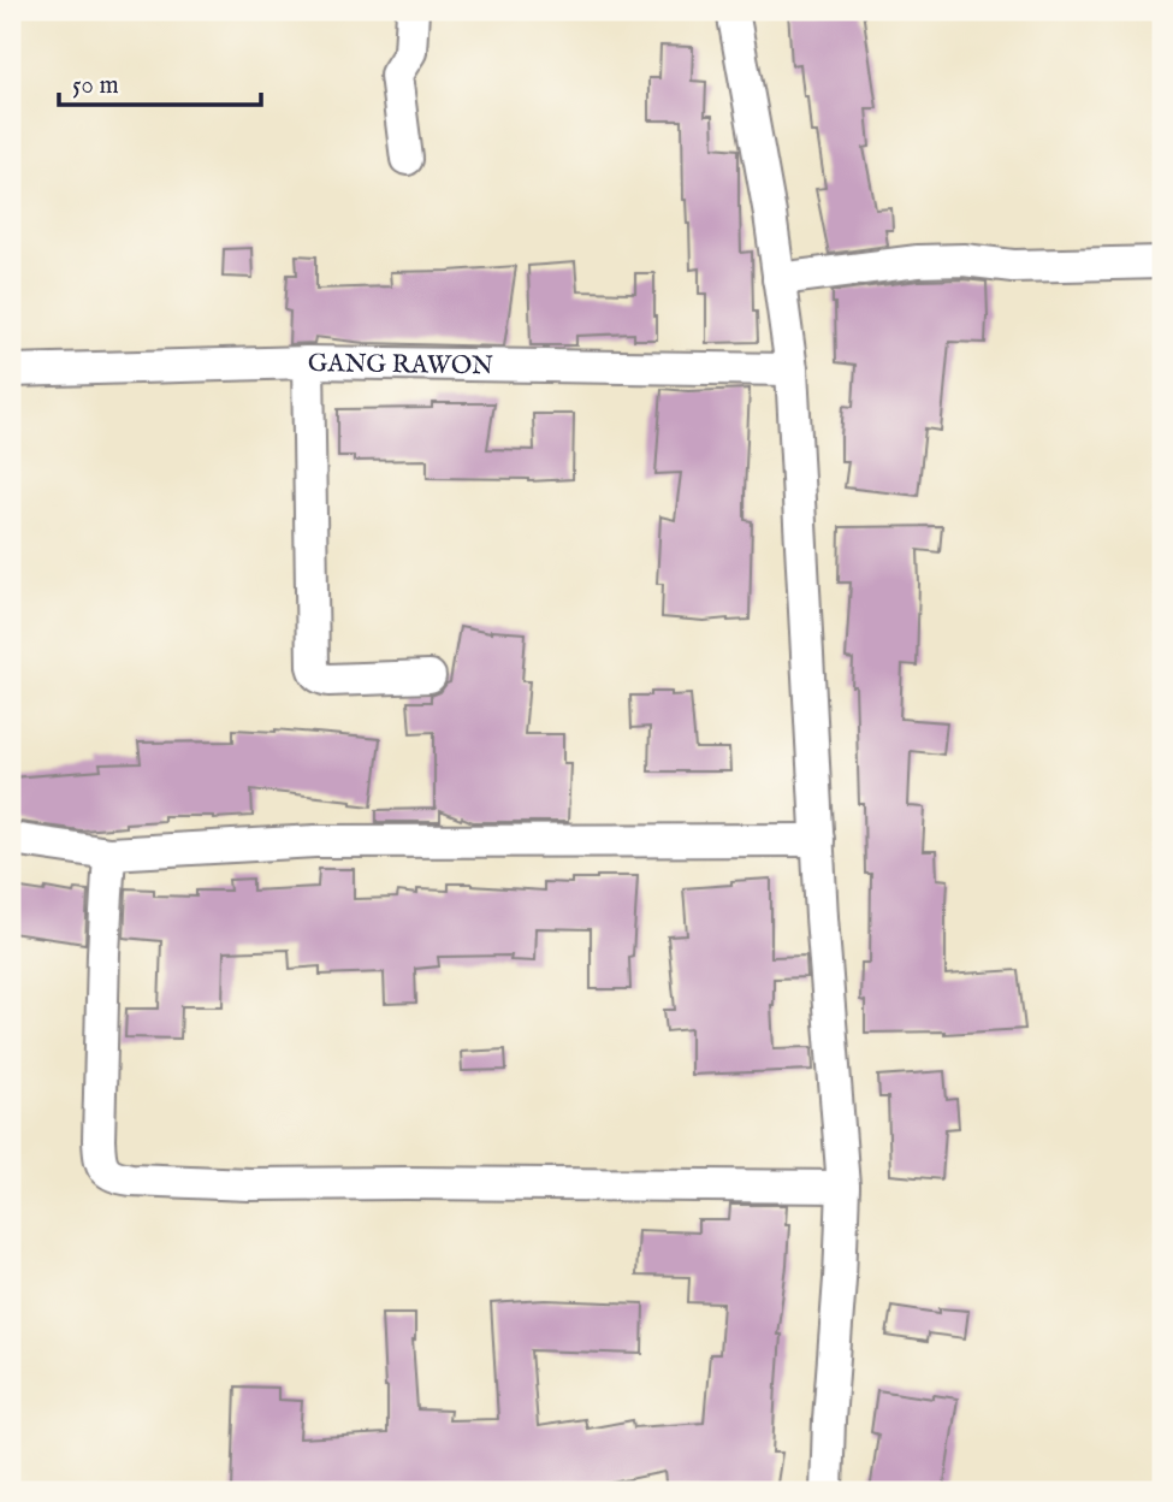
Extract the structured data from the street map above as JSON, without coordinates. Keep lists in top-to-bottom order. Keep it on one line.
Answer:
{"streets":{"street":["GANG RAWON"]},"scale_bar":"50 m"}
